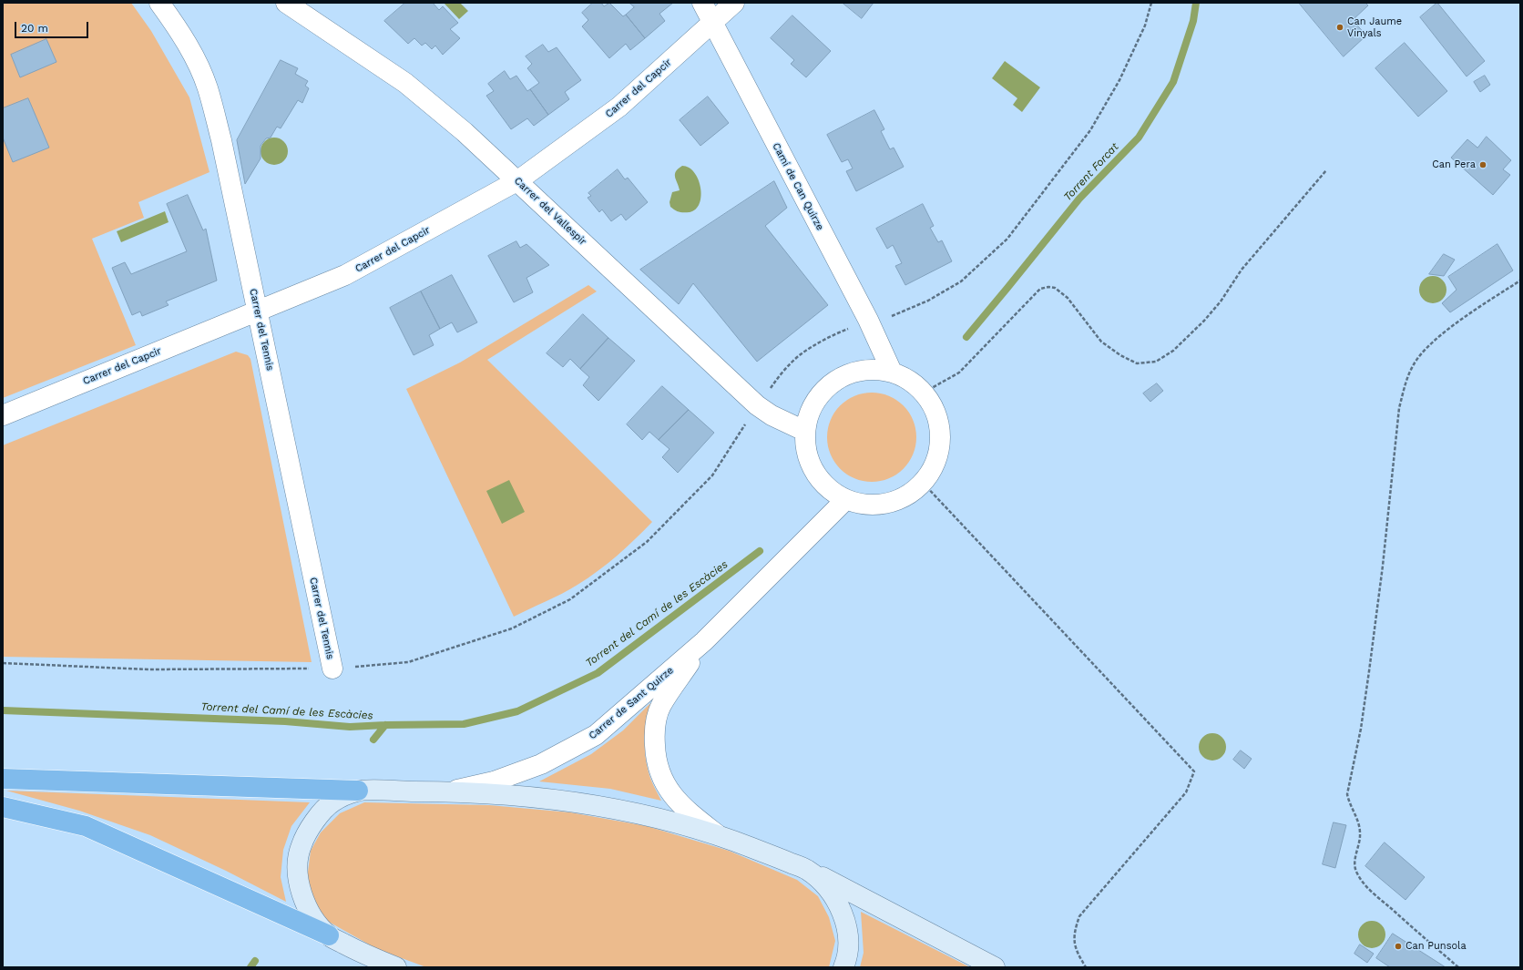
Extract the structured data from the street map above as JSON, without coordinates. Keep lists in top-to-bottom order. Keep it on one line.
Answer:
{"streets":{"street":["Carrer del Capcir","Camí de Can Quirze","Carrer del Vallespir","Carrer del Tennis","Carrer de Sant Quirze"]},"crossings":[["Carrer del Capcir","Camí de Can Quirze"],["Carrer del Capcir","Carrer del Vallespir"],["Carrer del Capcir","Carrer del Tennis"]],"water":["Torrent Forcat","Torrent del Camí de les Escàcies"],"places":["Can Jaume Vinyals","Can Pera","Can Punsola"],"scale_bar":"20 m"}
